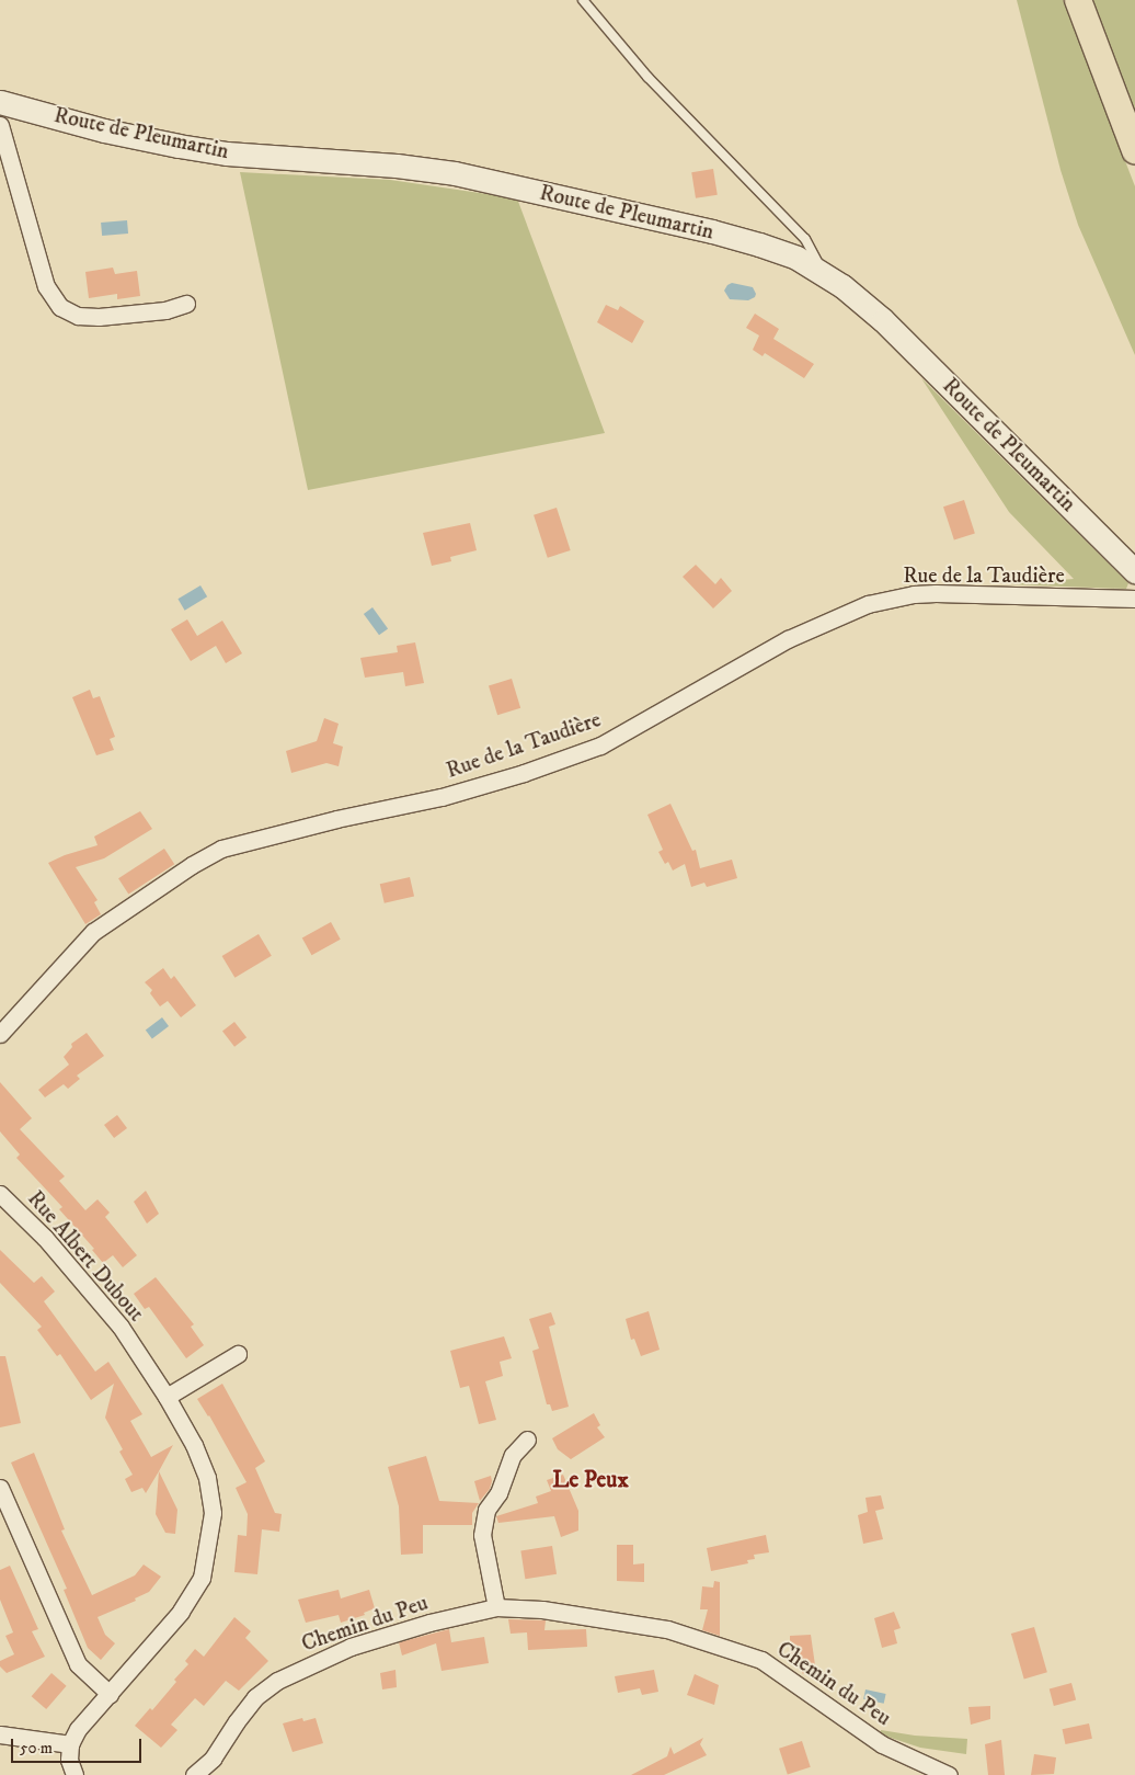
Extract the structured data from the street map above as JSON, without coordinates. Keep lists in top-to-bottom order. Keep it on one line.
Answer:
{"streets":{"main road":["Route de Pleumartin"],"street":["Rue de la Taudière","Rue Albert Dubout","Chemin du Peu"]},"districts":["Le Peux"],"scale_bar":"50 m"}
